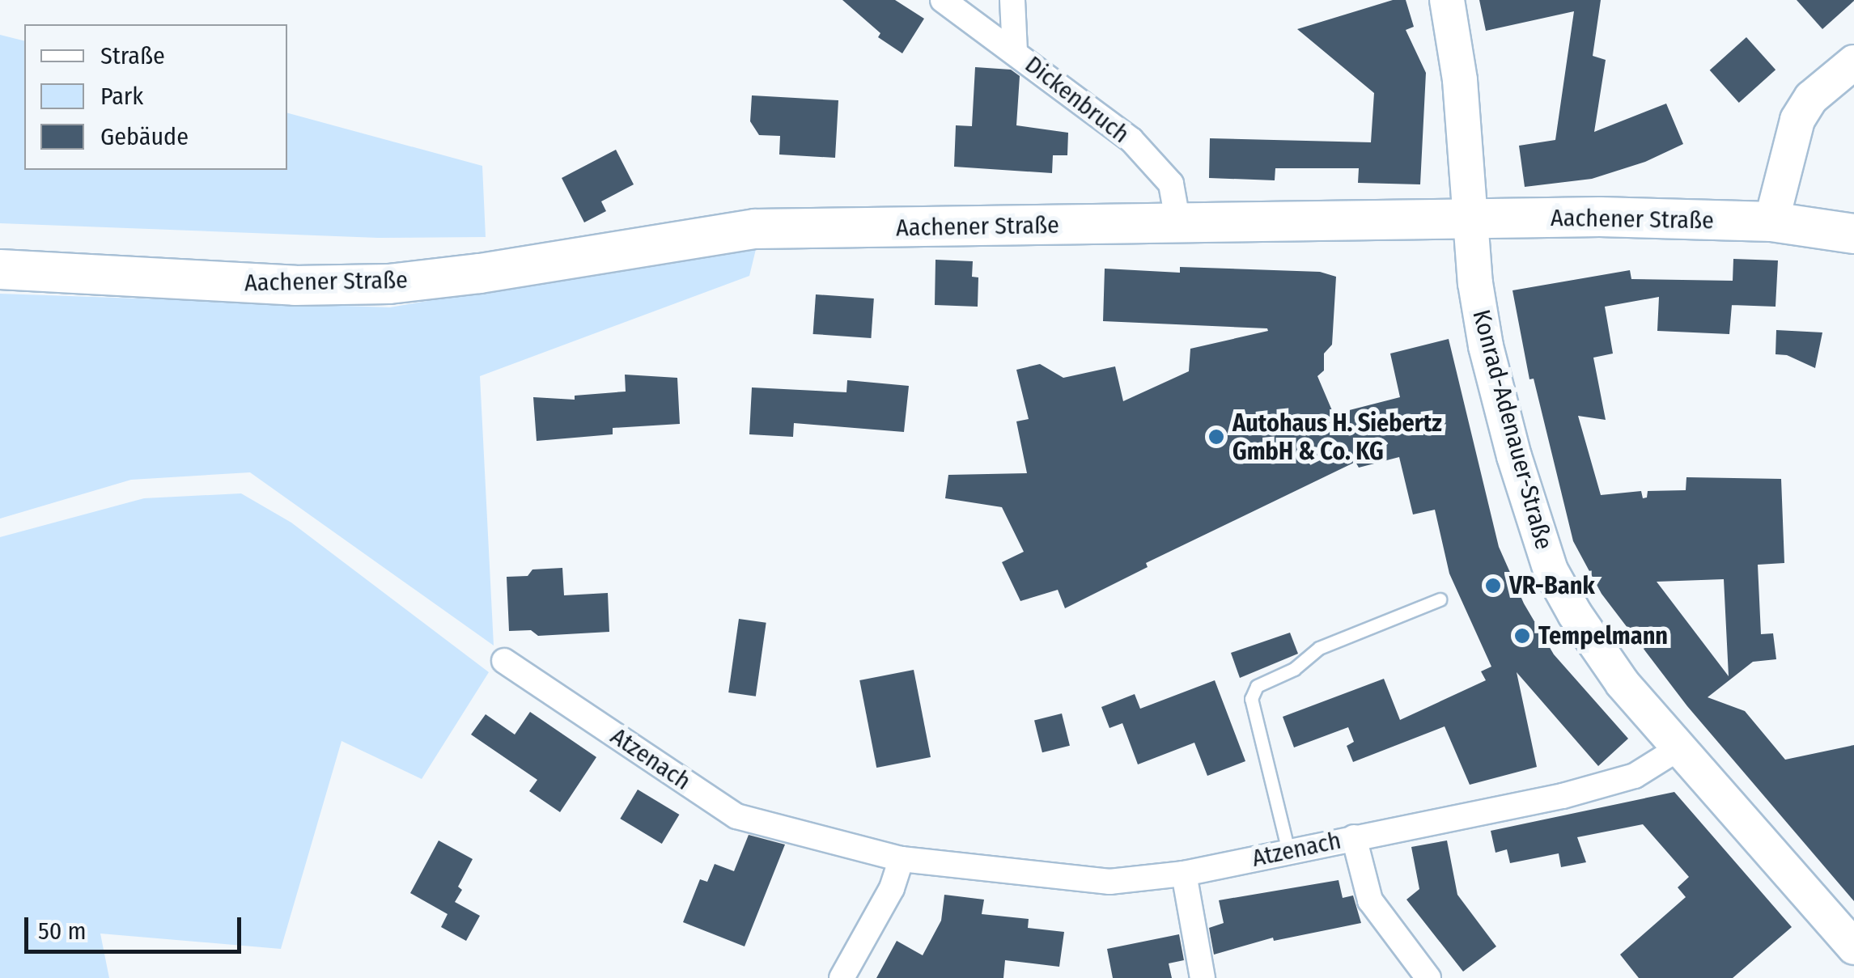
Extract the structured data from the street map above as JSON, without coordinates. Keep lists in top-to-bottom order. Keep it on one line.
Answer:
{"streets":{"main road":["Aachener Straße"],"street":["Dickenbruch","Konrad-Adenauer-Straße","Atzenach"]},"crossings":[["Dickenbruch","Aachener Straße"],["Aachener Straße","Konrad-Adenauer-Straße"],["Konrad-Adenauer-Straße","Atzenach"]],"places":["Autohaus H. Siebertz GmbH & Co. KG","VR-Bank","Tempelmann"],"legend":["Straße","Park","Gebäude"],"scale_bar":"50 m"}
